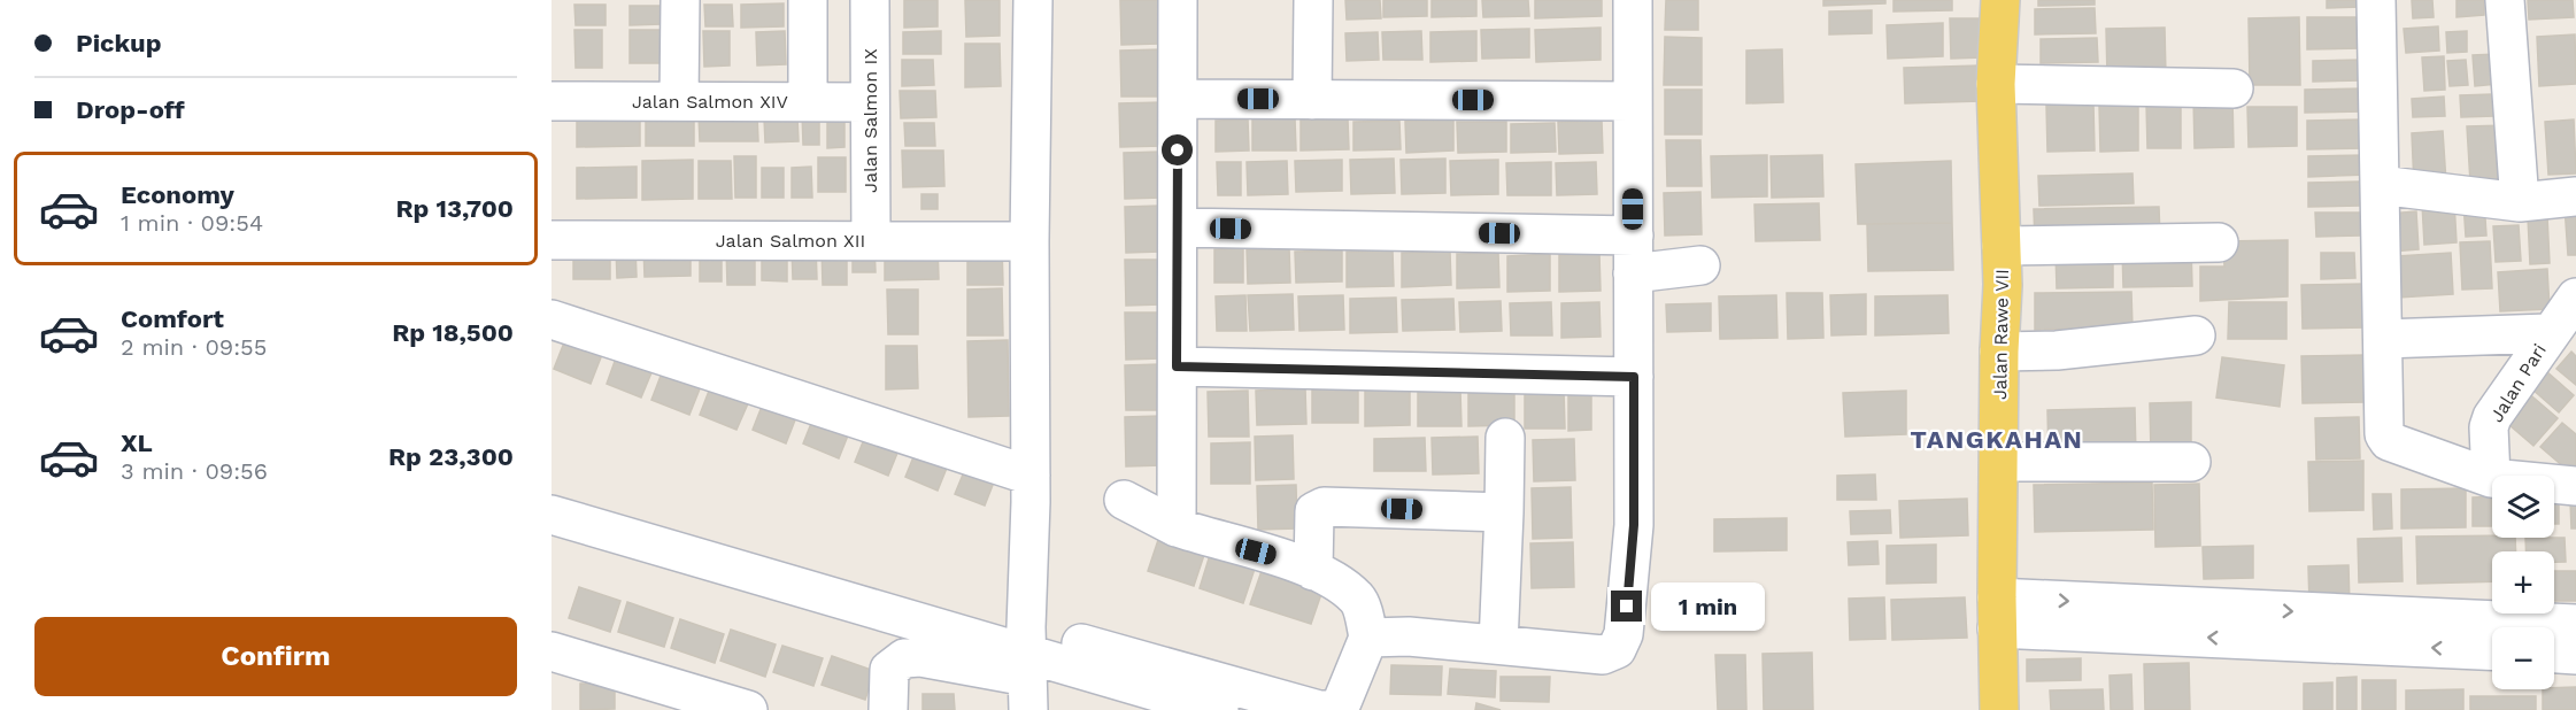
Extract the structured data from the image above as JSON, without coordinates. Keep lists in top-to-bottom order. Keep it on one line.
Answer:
{"streets":{"main road":["Jalan Rawe VII"],"street":["Jalan Salmon XIV","Jalan Salmon IX","Jalan Salmon XII","Jalan Pari"]},"crossings":[["Jalan Salmon XIV","Jalan Salmon IX"],["Jalan Salmon IX","Jalan Salmon XII"]],"districts":["TANGKAHAN"],"page":{"banner":["Pickup","Drop-off"],"list":[{"name":"Economy","note":"1 min · 09:54","value":"Rp 13,700"},{"name":"Comfort","note":"2 min · 09:55","value":"Rp 18,500"},{"name":"XL","note":"3 min · 09:56","value":"Rp 23,300"}],"map_buttons":["+","−"],"bubble":"1 min","buttons":"Confirm"}}
